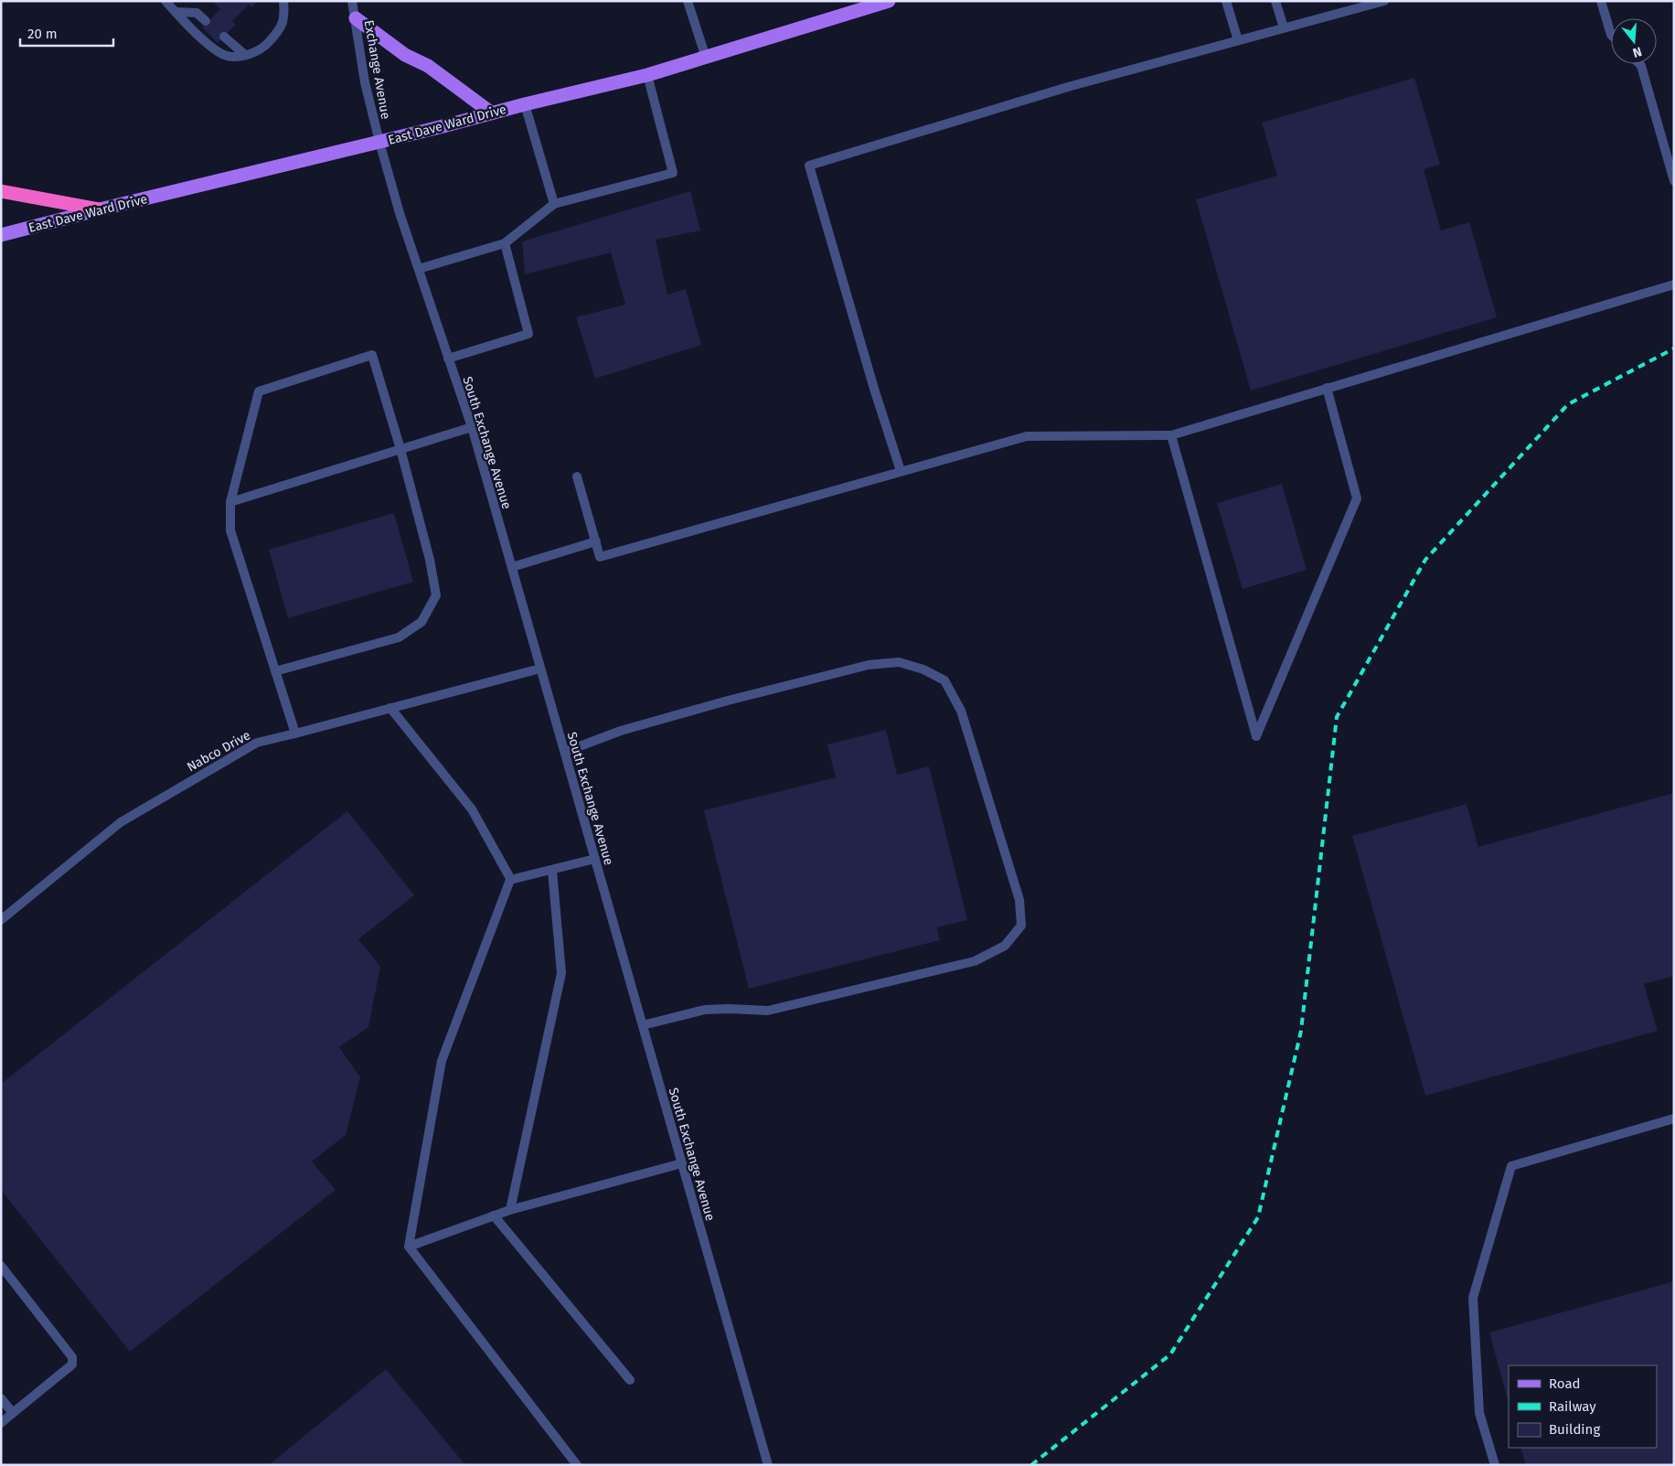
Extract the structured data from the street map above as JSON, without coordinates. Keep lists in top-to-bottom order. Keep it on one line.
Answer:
{"streets":{"main road":["East Dave Ward Drive"],"street":["Exchange Avenue","South Exchange Avenue","Nabco Drive"]},"crossings":[["Exchange Avenue","East Dave Ward Drive"],["Exchange Avenue","South Exchange Avenue"],["East Dave Ward Drive","South Exchange Avenue"],["South Exchange Avenue","Nabco Drive"]],"legend":["Road","Railway","Building"],"scale_bar":"20 m","north":"bottom"}
